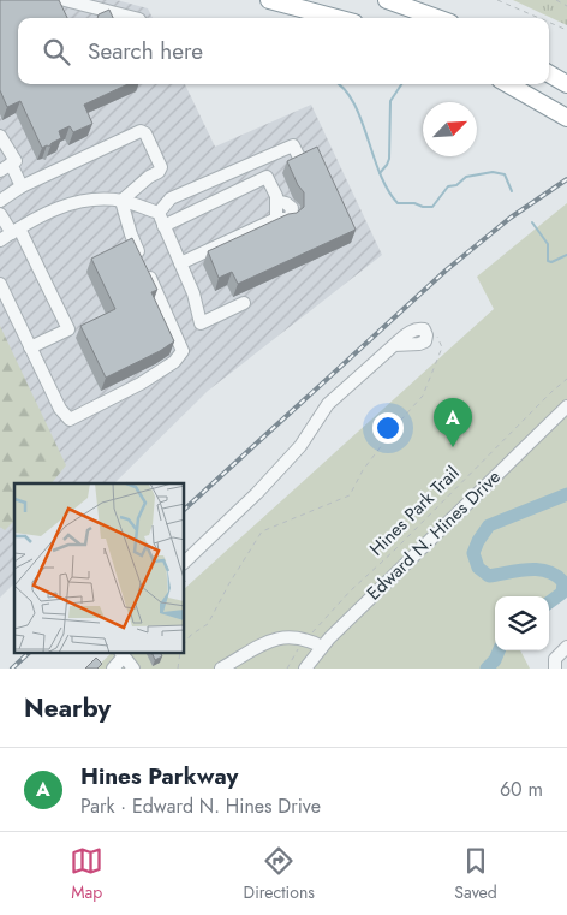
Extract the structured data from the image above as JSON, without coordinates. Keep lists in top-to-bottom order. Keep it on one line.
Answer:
{"streets":{"street":["Edward N. Hines Drive"],"path":["Hines Park Trail"]},"north":"top right","page":{"search":"Search here","pins":"A","heading":"Nearby","list":[{"mark":"A","name":"Hines Parkway","note":"Park · Edward N. Hines Drive","value":"60 m"}],"nav":["Map","Directions","Saved"]}}
